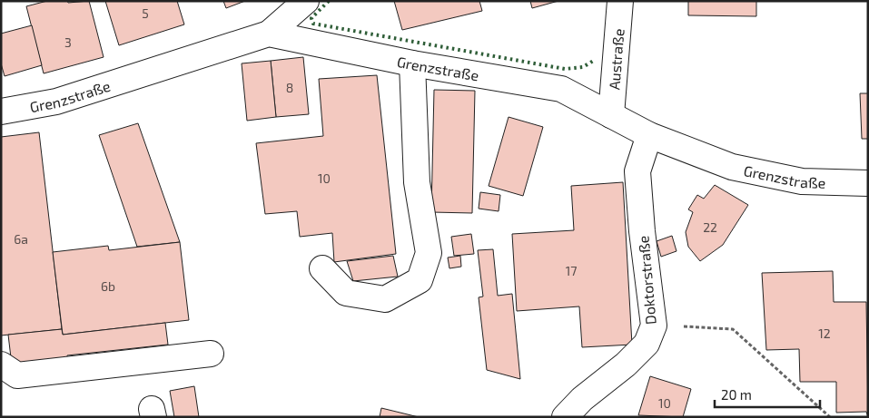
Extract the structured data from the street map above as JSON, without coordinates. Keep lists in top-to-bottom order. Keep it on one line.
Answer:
{"streets":{"street":["Austraße","Grenzstraße","Doktorstraße"]},"crossings":[["Austraße","Grenzstraße"],["Grenzstraße","Doktorstraße"]],"house_numbers":["5","3","8","10","22","6a","17","6b","12","10"],"scale_bar":"20 m"}
